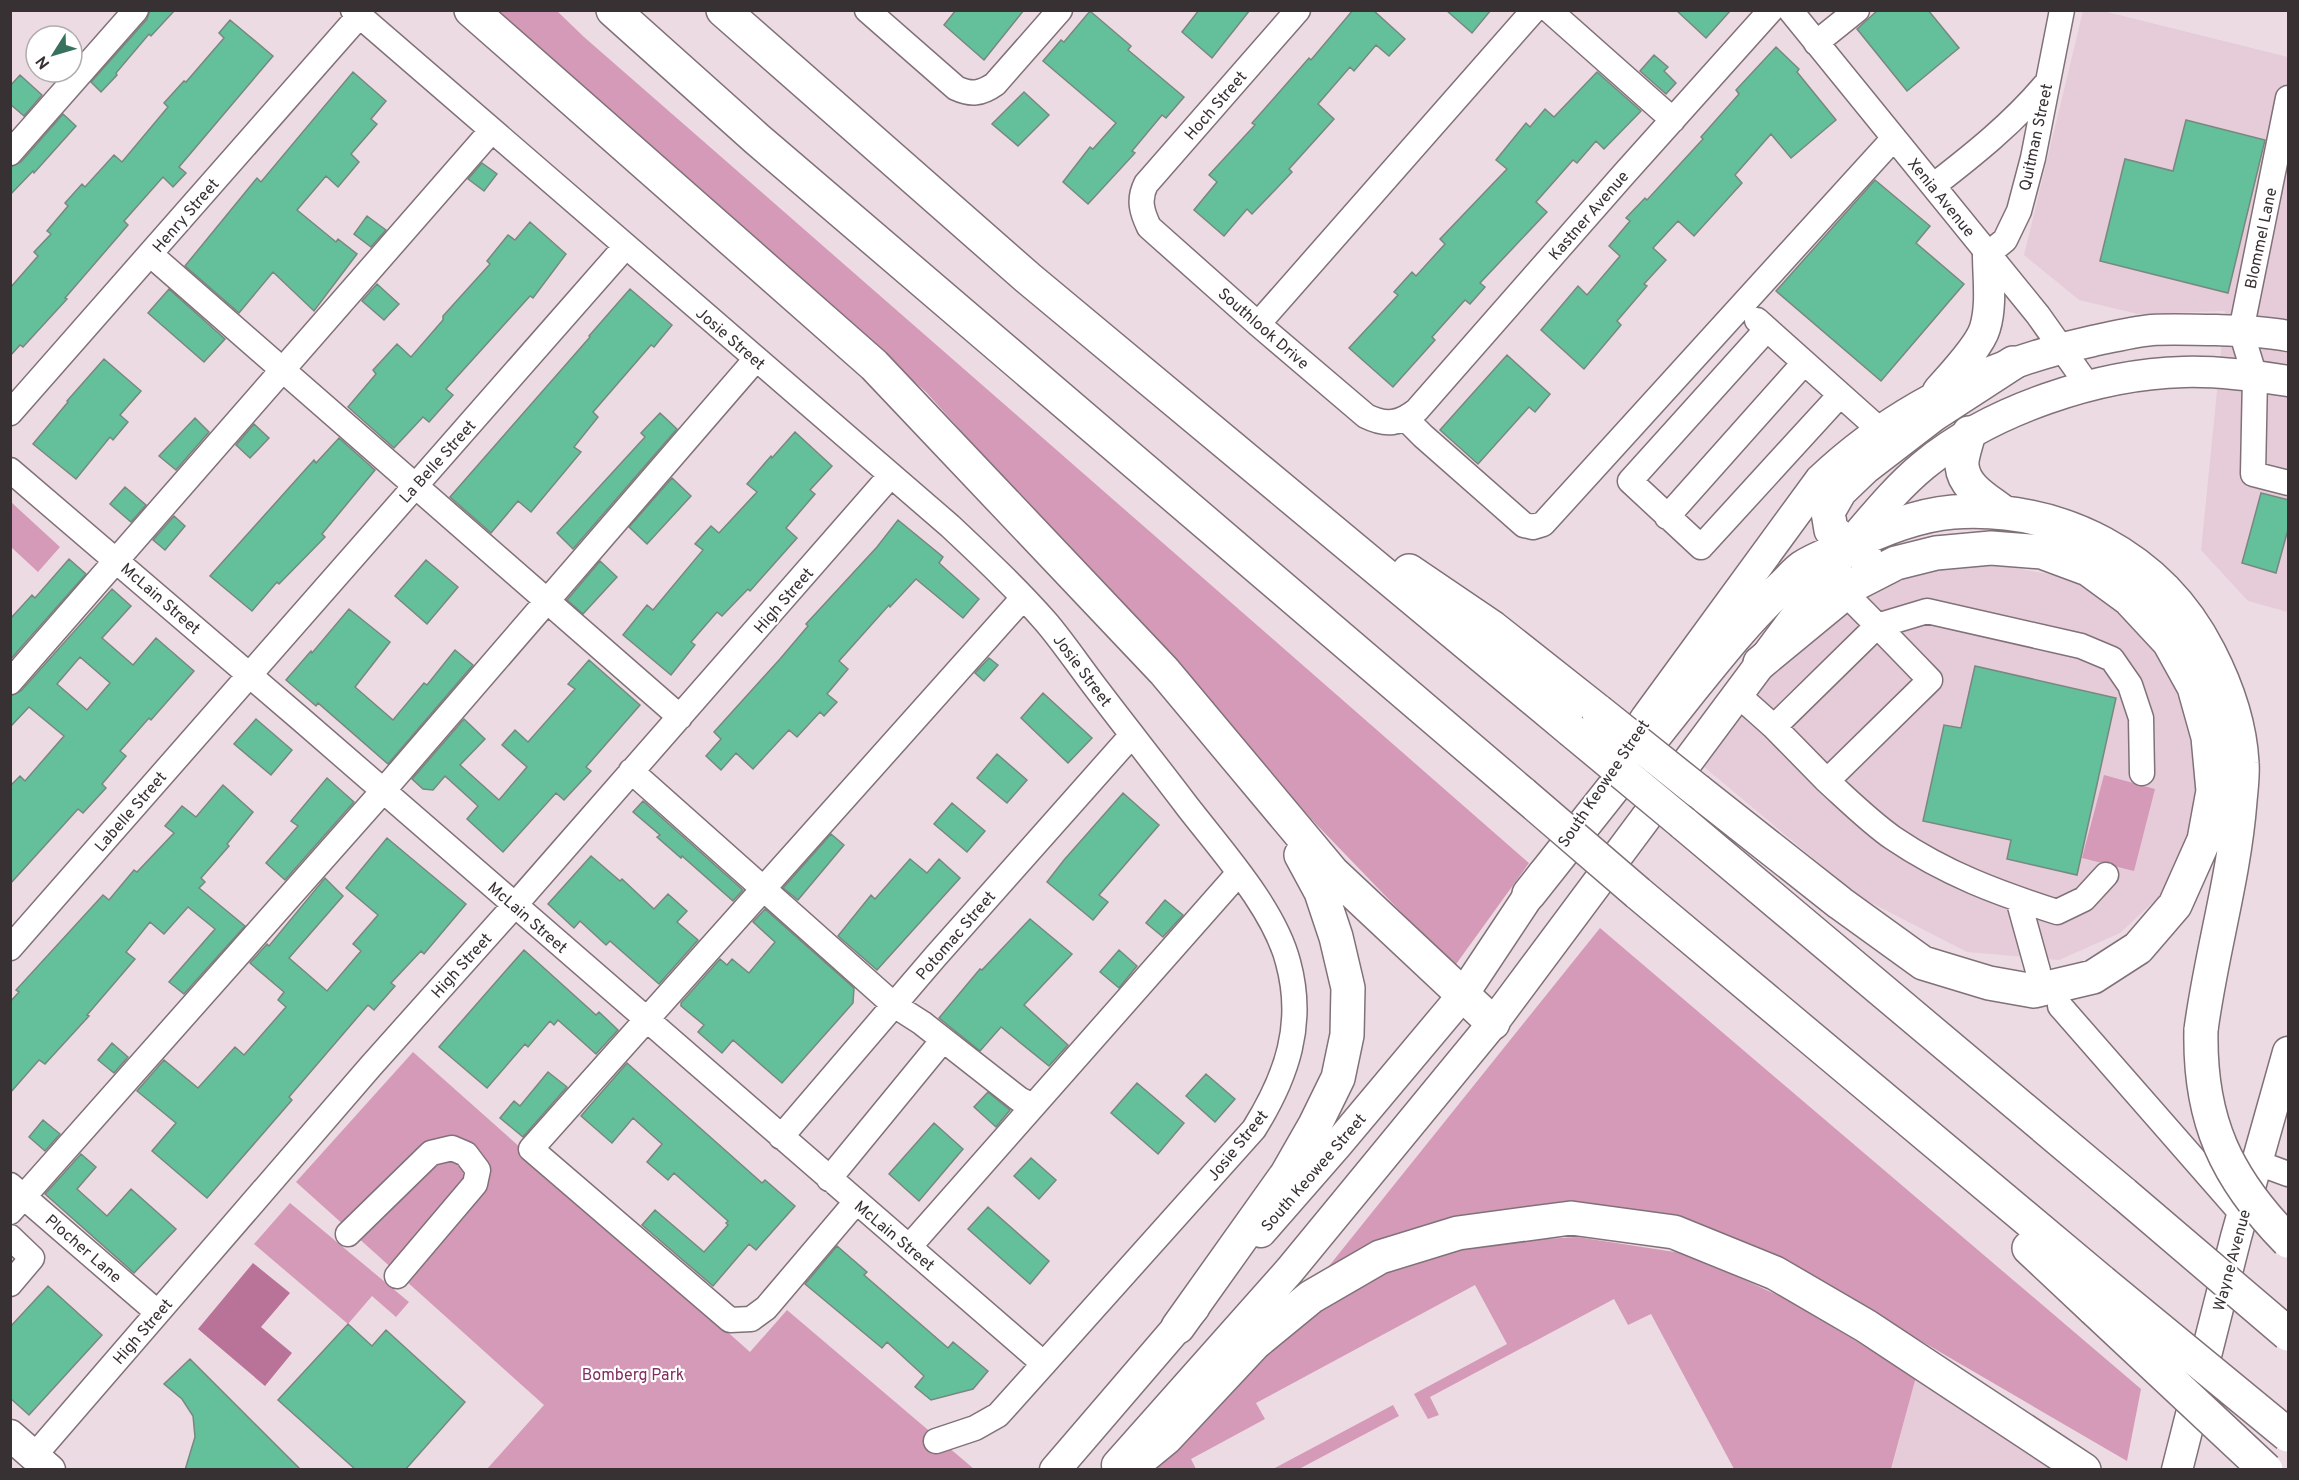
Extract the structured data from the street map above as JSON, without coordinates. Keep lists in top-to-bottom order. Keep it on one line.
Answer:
{"streets":{"main road":["South Keowee Street","Wayne Avenue"],"street":["Hoch Street","Quitman Street","Xenia Avenue","Henry Street","Kastner Avenue","Blommel Lane","Southlook Drive","Josie Street","La Belle Street","McLain Street","High Street","Labelle Street","Potomac Street","Plocher Lane"]},"crossings":[["Hoch Street","Southlook Drive"],["Quitman Street","Xenia Avenue"],["Xenia Avenue","South Keowee Street"],["Henry Street","Josie Street"],["Kastner Avenue","Southlook Drive"],["Blommel Lane","South Keowee Street"],["Josie Street","La Belle Street"],["Josie Street","McLain Street"],["Josie Street","High Street"],["Josie Street","Potomac Street"],["La Belle Street","McLain Street"],["La Belle Street","Labelle Street"],["McLain Street","High Street"],["McLain Street","Labelle Street"],["McLain Street","Potomac Street"],["High Street","Plocher Lane"]],"parks":["Bomberg Park"],"north":"bottom left"}
